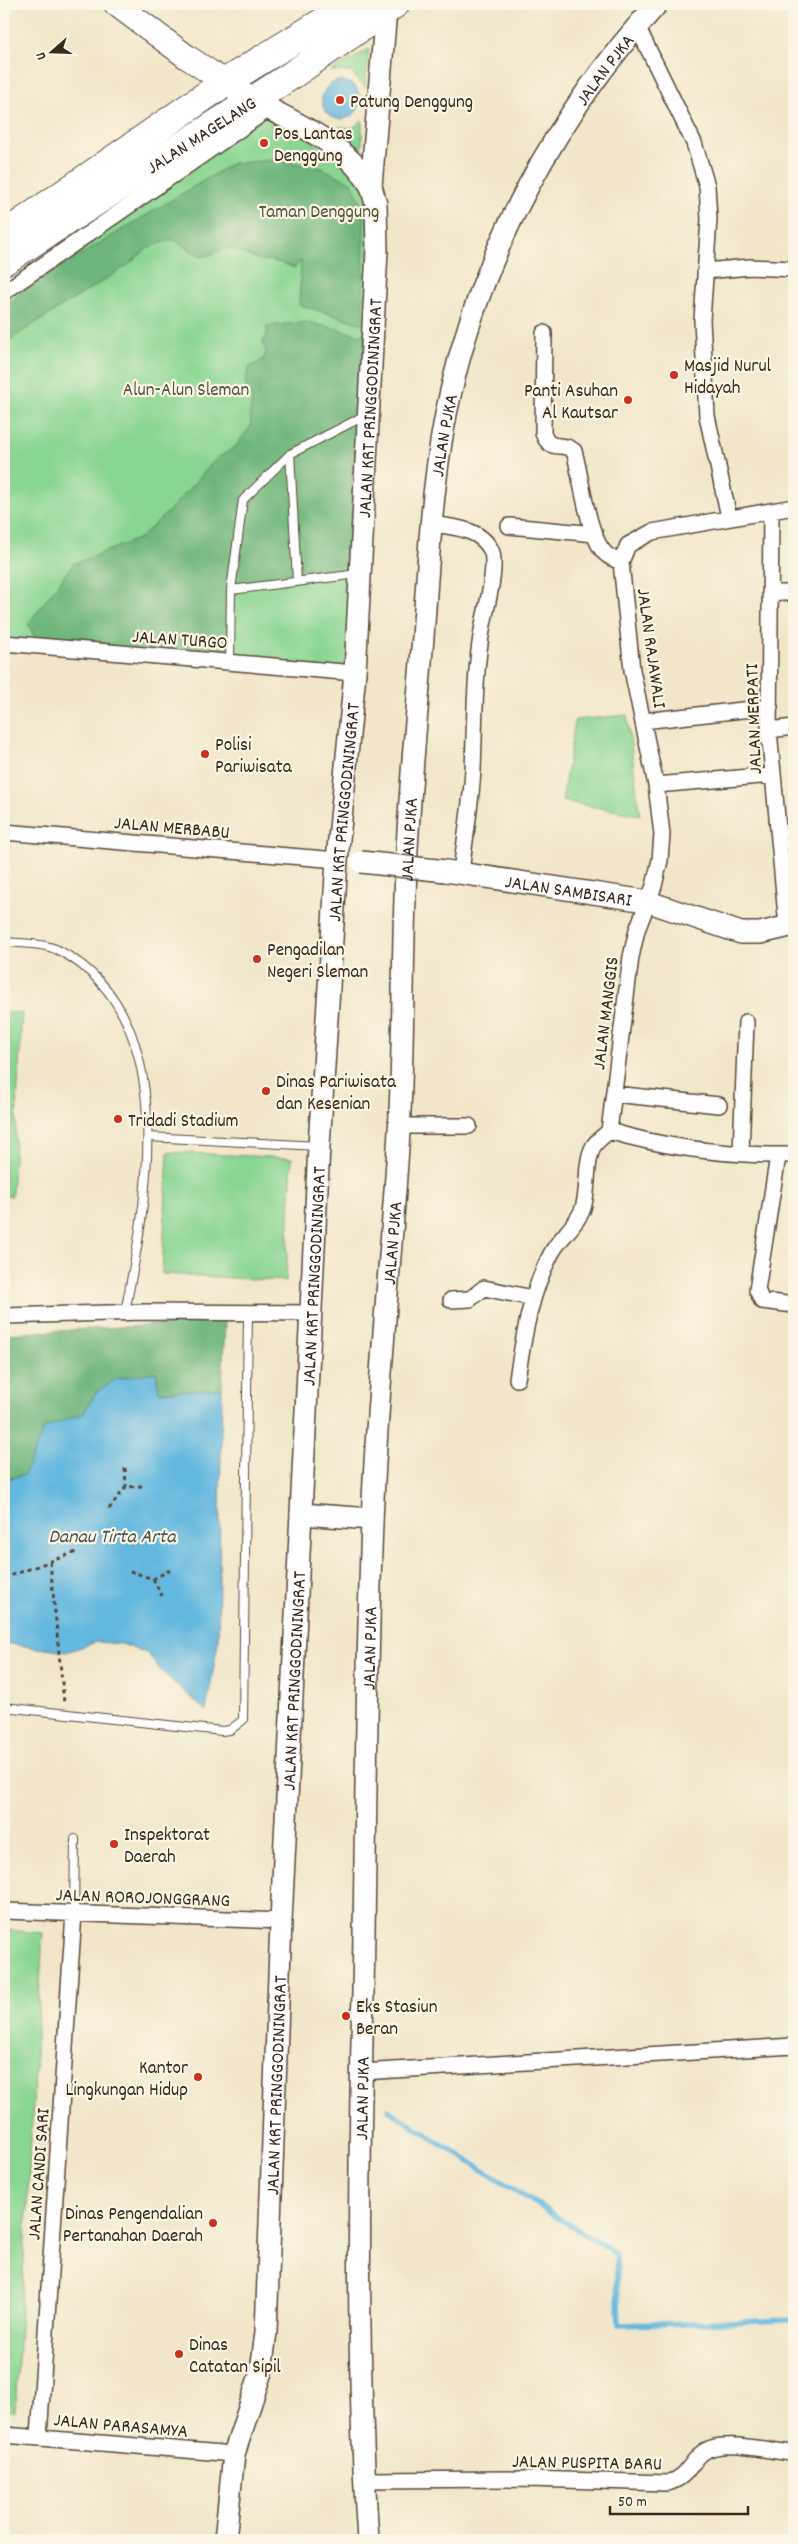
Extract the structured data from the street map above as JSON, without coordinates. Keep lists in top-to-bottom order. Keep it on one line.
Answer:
{"streets":{"highway":["JALAN MAGELANG"],"main road":["JALAN PJKA","JALAN KRT PRINGGODININGRAT","JALAN SAMBISARI"],"street":["JALAN TURGO","JALAN RAJAWALI","JALAN MERPATI","JALAN MERBABU","JALAN MANGGIS","JALAN ROROJONGGRANG","JALAN CANDI SARI","JALAN PARASAMYA","JALAN PUSPITA BARU"]},"crossings":[["JALAN PJKA","JALAN PUSPITA BARU"],["JALAN MAGELANG","JALAN KRT PRINGGODININGRAT"],["JALAN KRT PRINGGODININGRAT","JALAN TURGO"],["JALAN KRT PRINGGODININGRAT","JALAN MERBABU"],["JALAN KRT PRINGGODININGRAT","JALAN SAMBISARI"],["JALAN KRT PRINGGODININGRAT","JALAN ROROJONGGRANG"],["JALAN KRT PRINGGODININGRAT","JALAN PARASAMYA"],["JALAN RAJAWALI","JALAN SAMBISARI"],["JALAN RAJAWALI","JALAN MANGGIS"],["JALAN MERPATI","JALAN SAMBISARI"],["JALAN MERBABU","JALAN SAMBISARI"],["JALAN SAMBISARI","JALAN MANGGIS"],["JALAN ROROJONGGRANG","JALAN CANDI SARI"],["JALAN CANDI SARI","JALAN PARASAMYA"]],"water":["Danau Tirta Arta"],"parks":["Taman Denggung","Alun-Alun Sleman"],"places":["Patung Denggung","Pos Lantas Denggung","Masjid Nurul Hidayah","Panti Asuhan Al Kautsar","Polisi Pariwisata","Pengadilan Negeri Sleman","Dinas Pariwisata dan Kesenian","Tridadi Stadium","Inspektorat Daerah","Eks Stasiun Beran","Kantor Lingkungan Hidup","Dinas Pengendalian Pertanahan Daerah","Dinas Catatan Sipil"],"scale_bar":"50 m","north":"left"}
